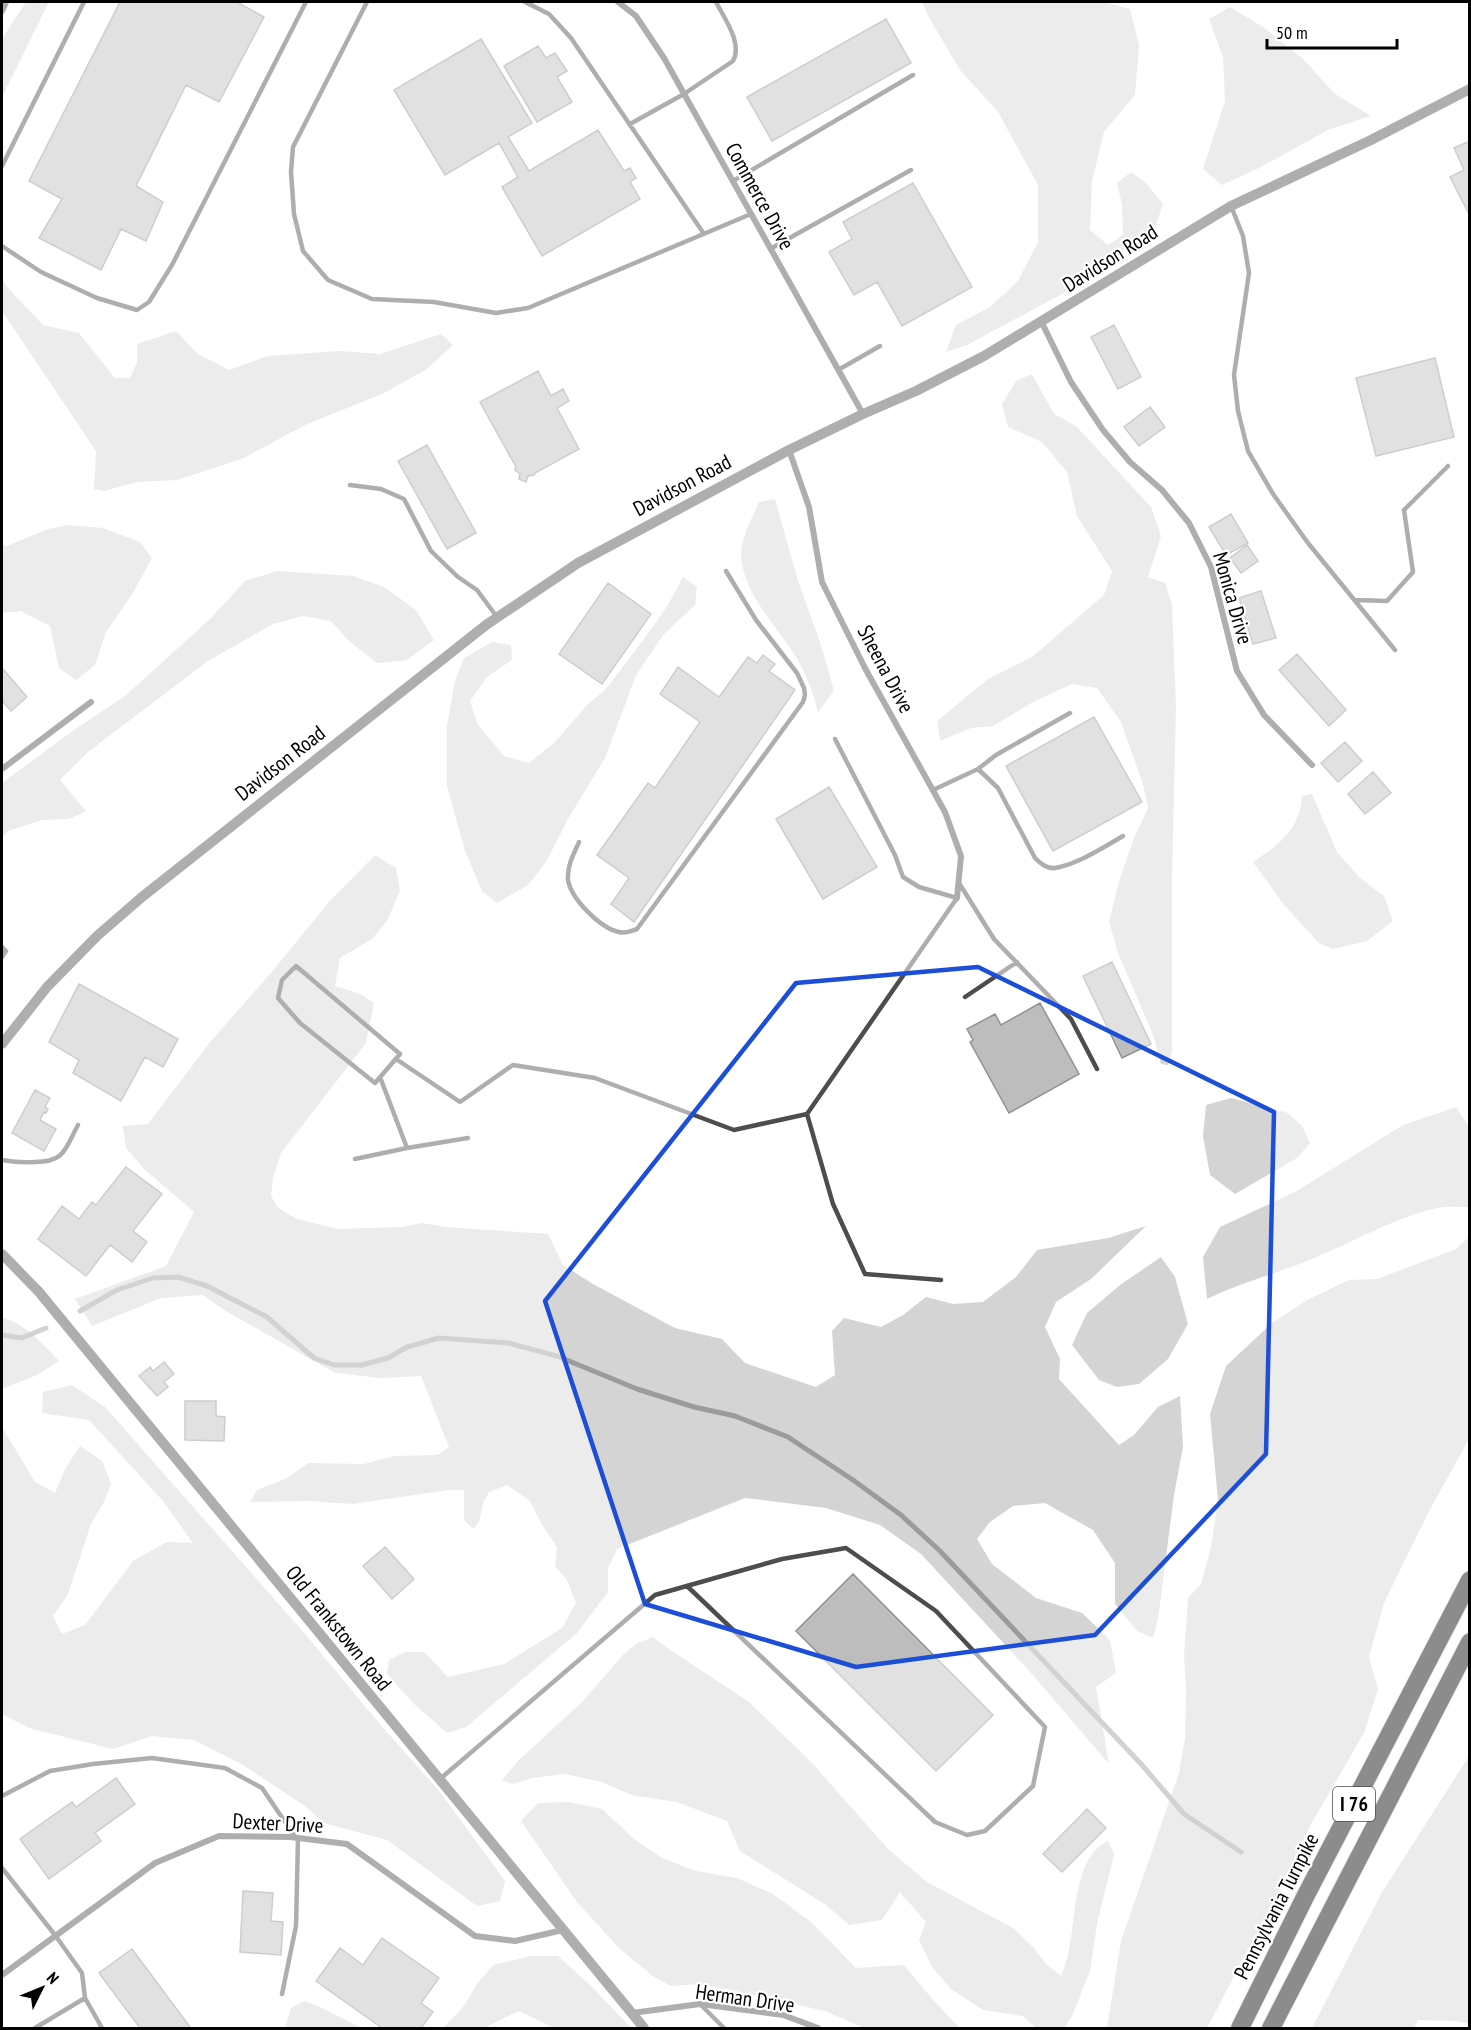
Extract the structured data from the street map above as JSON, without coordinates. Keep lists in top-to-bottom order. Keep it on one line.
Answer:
{"streets":{"highway":["I 76","Pennsylvania Turnpike"],"street":["Commerce Drive","Davidson Road","Monica Drive","Sheena Drive","Old Frankstown Road","Dexter Drive","Herman Drive"]},"crossings":[["Commerce Drive","Davidson Road"],["Davidson Road","Monica Drive"],["Davidson Road","Sheena Drive"],["Old Frankstown Road","Dexter Drive"],["Old Frankstown Road","Herman Drive"]],"scale_bar":"50 m","north":"top right"}
